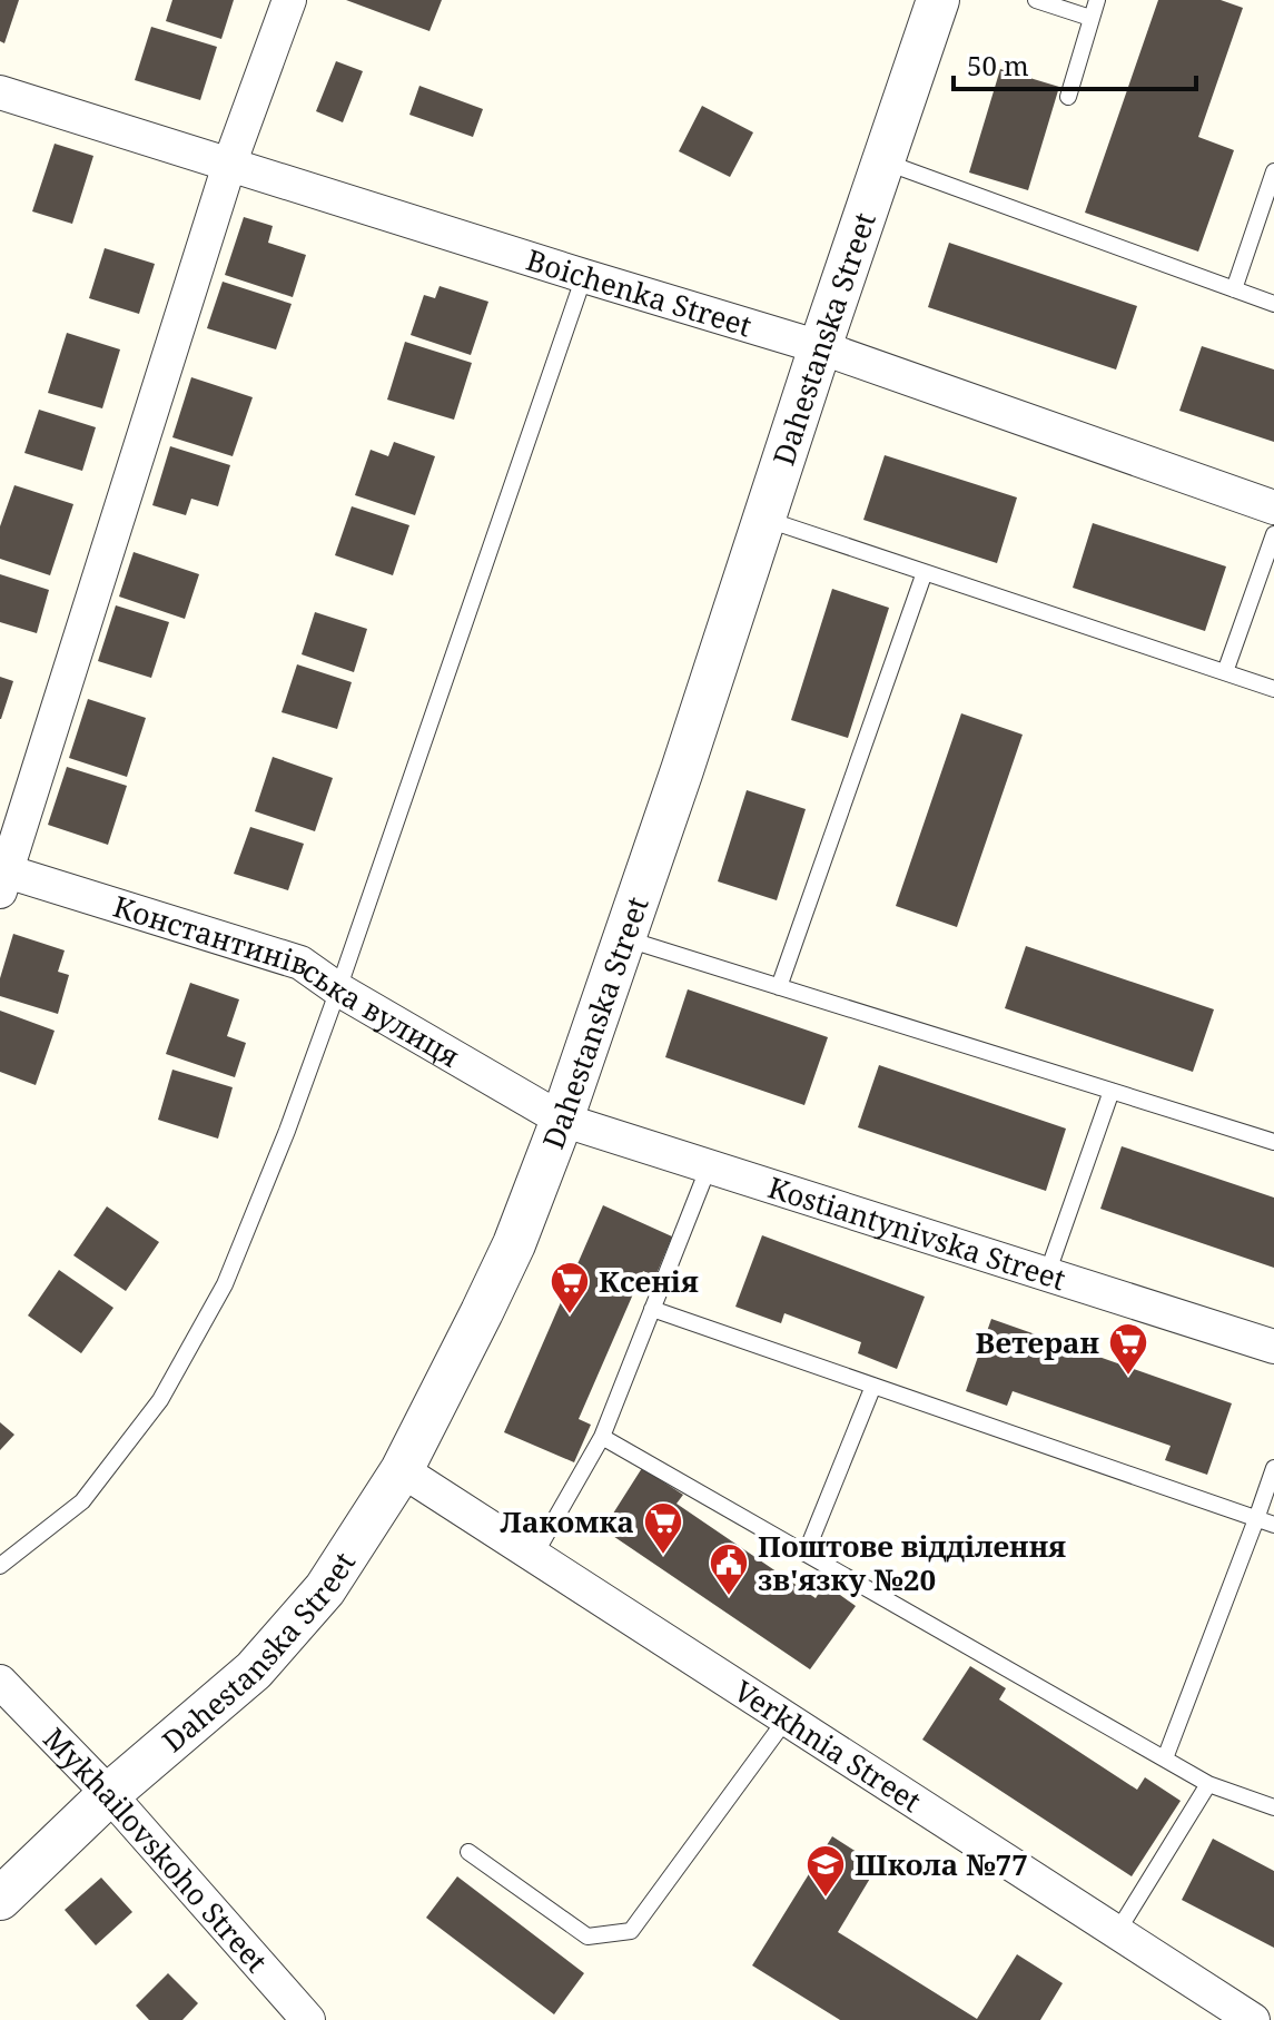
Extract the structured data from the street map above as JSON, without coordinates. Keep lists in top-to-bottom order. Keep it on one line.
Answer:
{"streets":{"street":["Boichenka Street","Dahestanska Street","Константинівська вулиця","Kostiantynivska Street","Verkhnia Street","Mykhailovskoho Street"]},"crossings":[["Boichenka Street","Dahestanska Street"],["Dahestanska Street","Константинівська вулиця"],["Dahestanska Street","Kostiantynivska Street"],["Dahestanska Street","Verkhnia Street"],["Dahestanska Street","Mykhailovskoho Street"],["Константинівська вулиця","Kostiantynivska Street"]],"places":{"supermarket":["Ксенія","Ветеран","Лакомка"],"public building":["Поштове відділення зв'язку №20"],"school or university":["Школа №77"]},"scale_bar":"50 m"}
